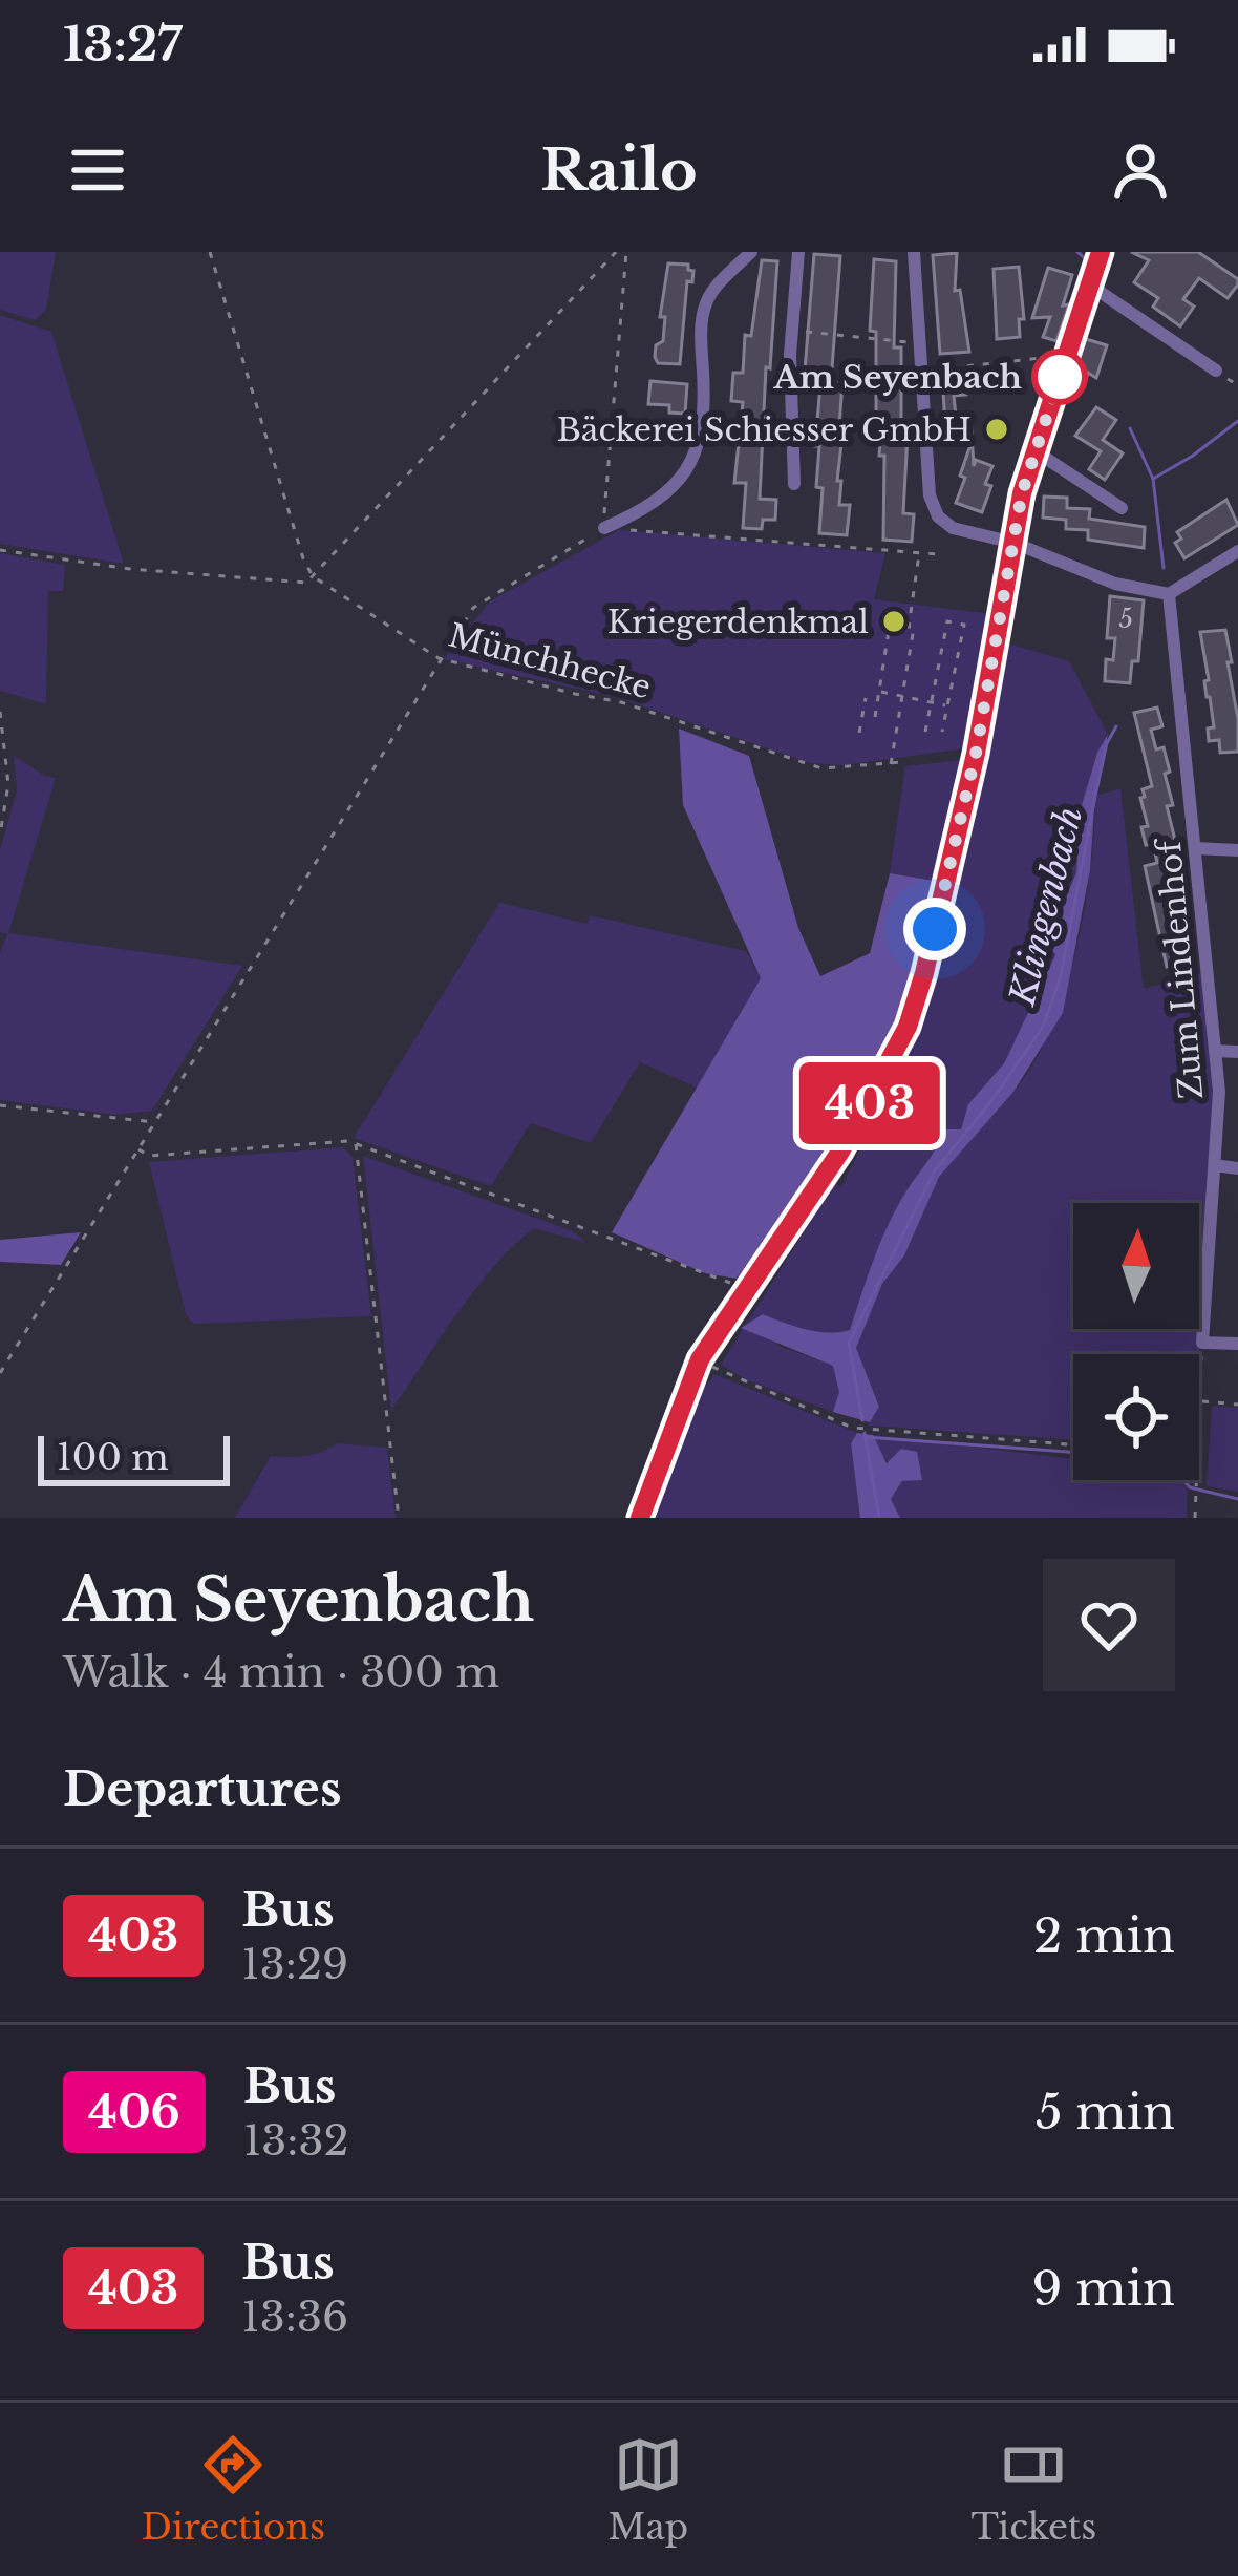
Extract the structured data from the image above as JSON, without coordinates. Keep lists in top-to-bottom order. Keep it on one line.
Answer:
{"streets":{"street":["Zum Lindenhof"],"path":["Münchhecke"]},"water":["Klingenbach"],"places":["Am Seyenbach","Bäckerei Schiesser GmbH","Kriegerdenkmal"],"lines":["bus line 403"],"house_numbers":["5"],"scale_bar":"100 m","north":"top","page":{"status":"13:27","header":"Railo","on_map":"403","scale":"100 m","heading":[["Am Seyenbach","Walk · 4 min · 300 m"],"Departures"],"list":[{"mark":"403","name":"Bus","note":"13:29","value":"2 min"},{"mark":"406","name":"Bus","note":"13:32","value":"5 min"},{"mark":"403","name":"Bus","note":"13:36","value":"9 min"}],"tabs":["Directions","Map","Tickets"]}}
